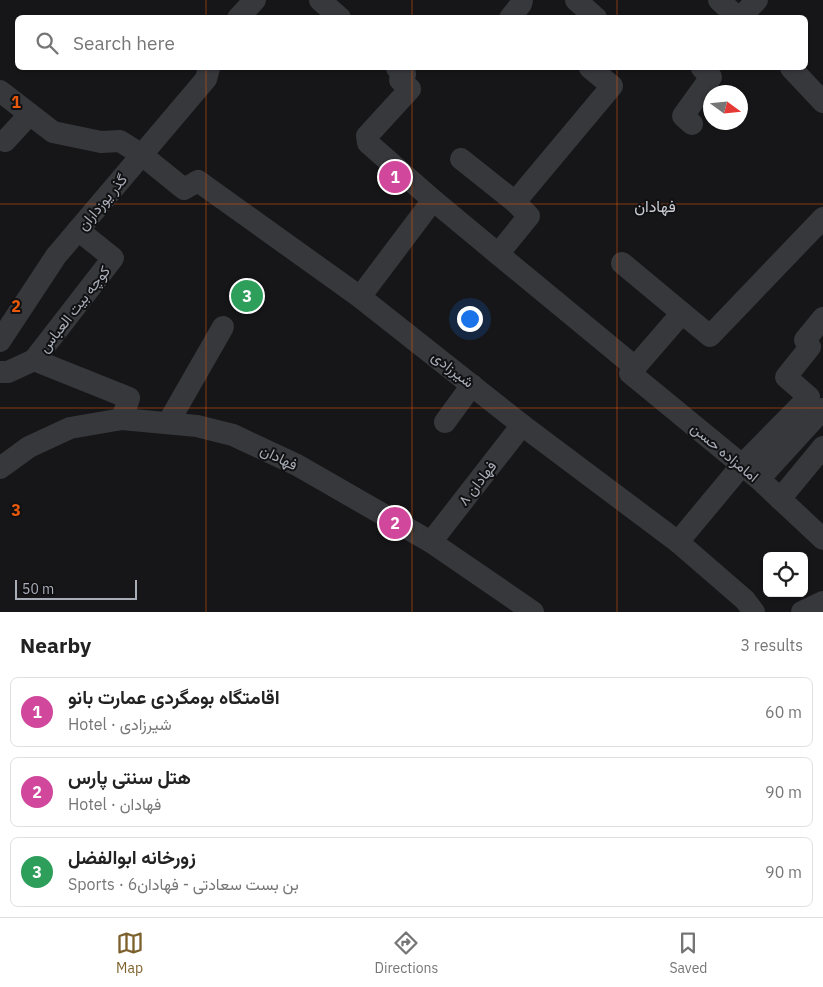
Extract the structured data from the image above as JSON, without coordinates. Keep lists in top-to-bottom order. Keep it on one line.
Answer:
{"streets":{"street":["گذر يوزداران","کوچه بيت العباس","شیرزادی","امامزاده حسن","فهادان","فهادان ۸"]},"crossings":[["گذر يوزداران","کوچه بيت العباس"],["گذر يوزداران","شیرزادی"],["شیرزادی","فهادان ۸"],["فهادان","فهادان ۸"]],"districts":["فهادان"],"scale_bar":"50 m","north":"right","page":{"search":"Search here","pins":["1","3","2"],"scale":"50 m","heading":["Nearby","3 results"],"list":[{"mark":"1","name":"اقامتگاه بومگردی عمارت بانو","note":"Hotel · شیرزادی","value":"60 m"},{"mark":"2","name":"هتل سنتی پارس","note":"Hotel · فهادان","value":"90 m"},{"mark":"3","name":"زورخانه ابوالفضل","note":"Sports · بن بست سعادتی - فهادان6","value":"90 m"}],"nav":["Map","Directions","Saved"]},"grid":{"rows":["1","2","3"]}}
